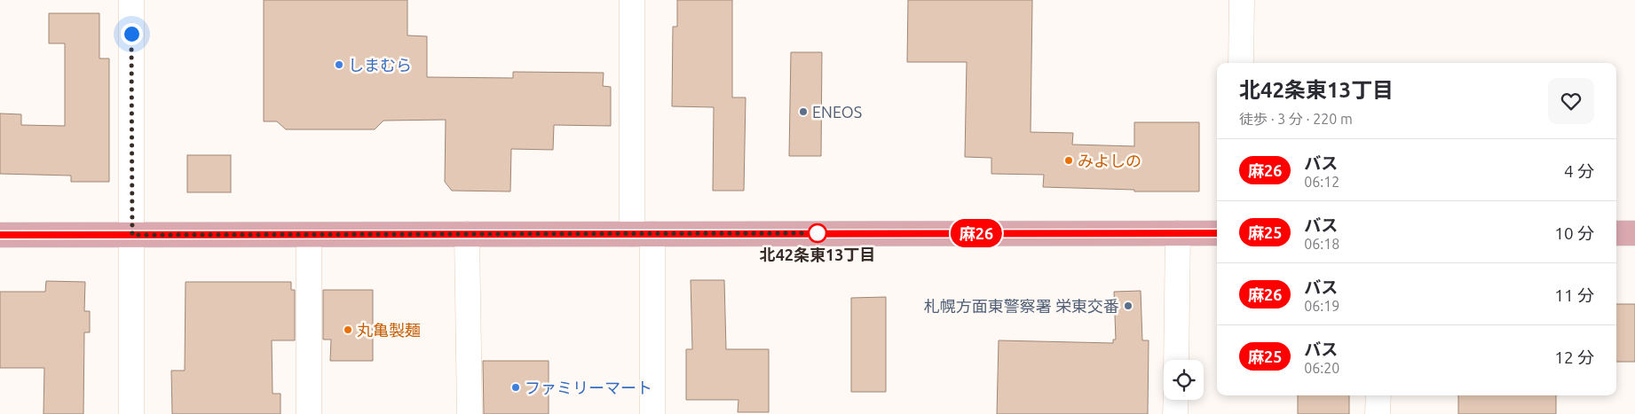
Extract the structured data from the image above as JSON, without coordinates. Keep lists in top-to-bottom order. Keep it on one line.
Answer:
{"places":["しまむら","ENEOS","みよしの","北42条東13丁目","札幌方面東警察署 栄東交番","丸亀製麺","ファミリーマート"],"lines":["bus line 麻26"],"page":{"on_map":"麻26","heading":["北42条東13丁目","徒歩 · 3 分 · 220 m"],"list":[{"mark":"麻26","name":"バス","note":"06:12","value":"4 分"},{"mark":"麻25","name":"バス","note":"06:18","value":"10 分"},{"mark":"麻26","name":"バス","note":"06:19","value":"11 分"},{"mark":"麻25","name":"バス","note":"06:20","value":"12 分"}]}}
